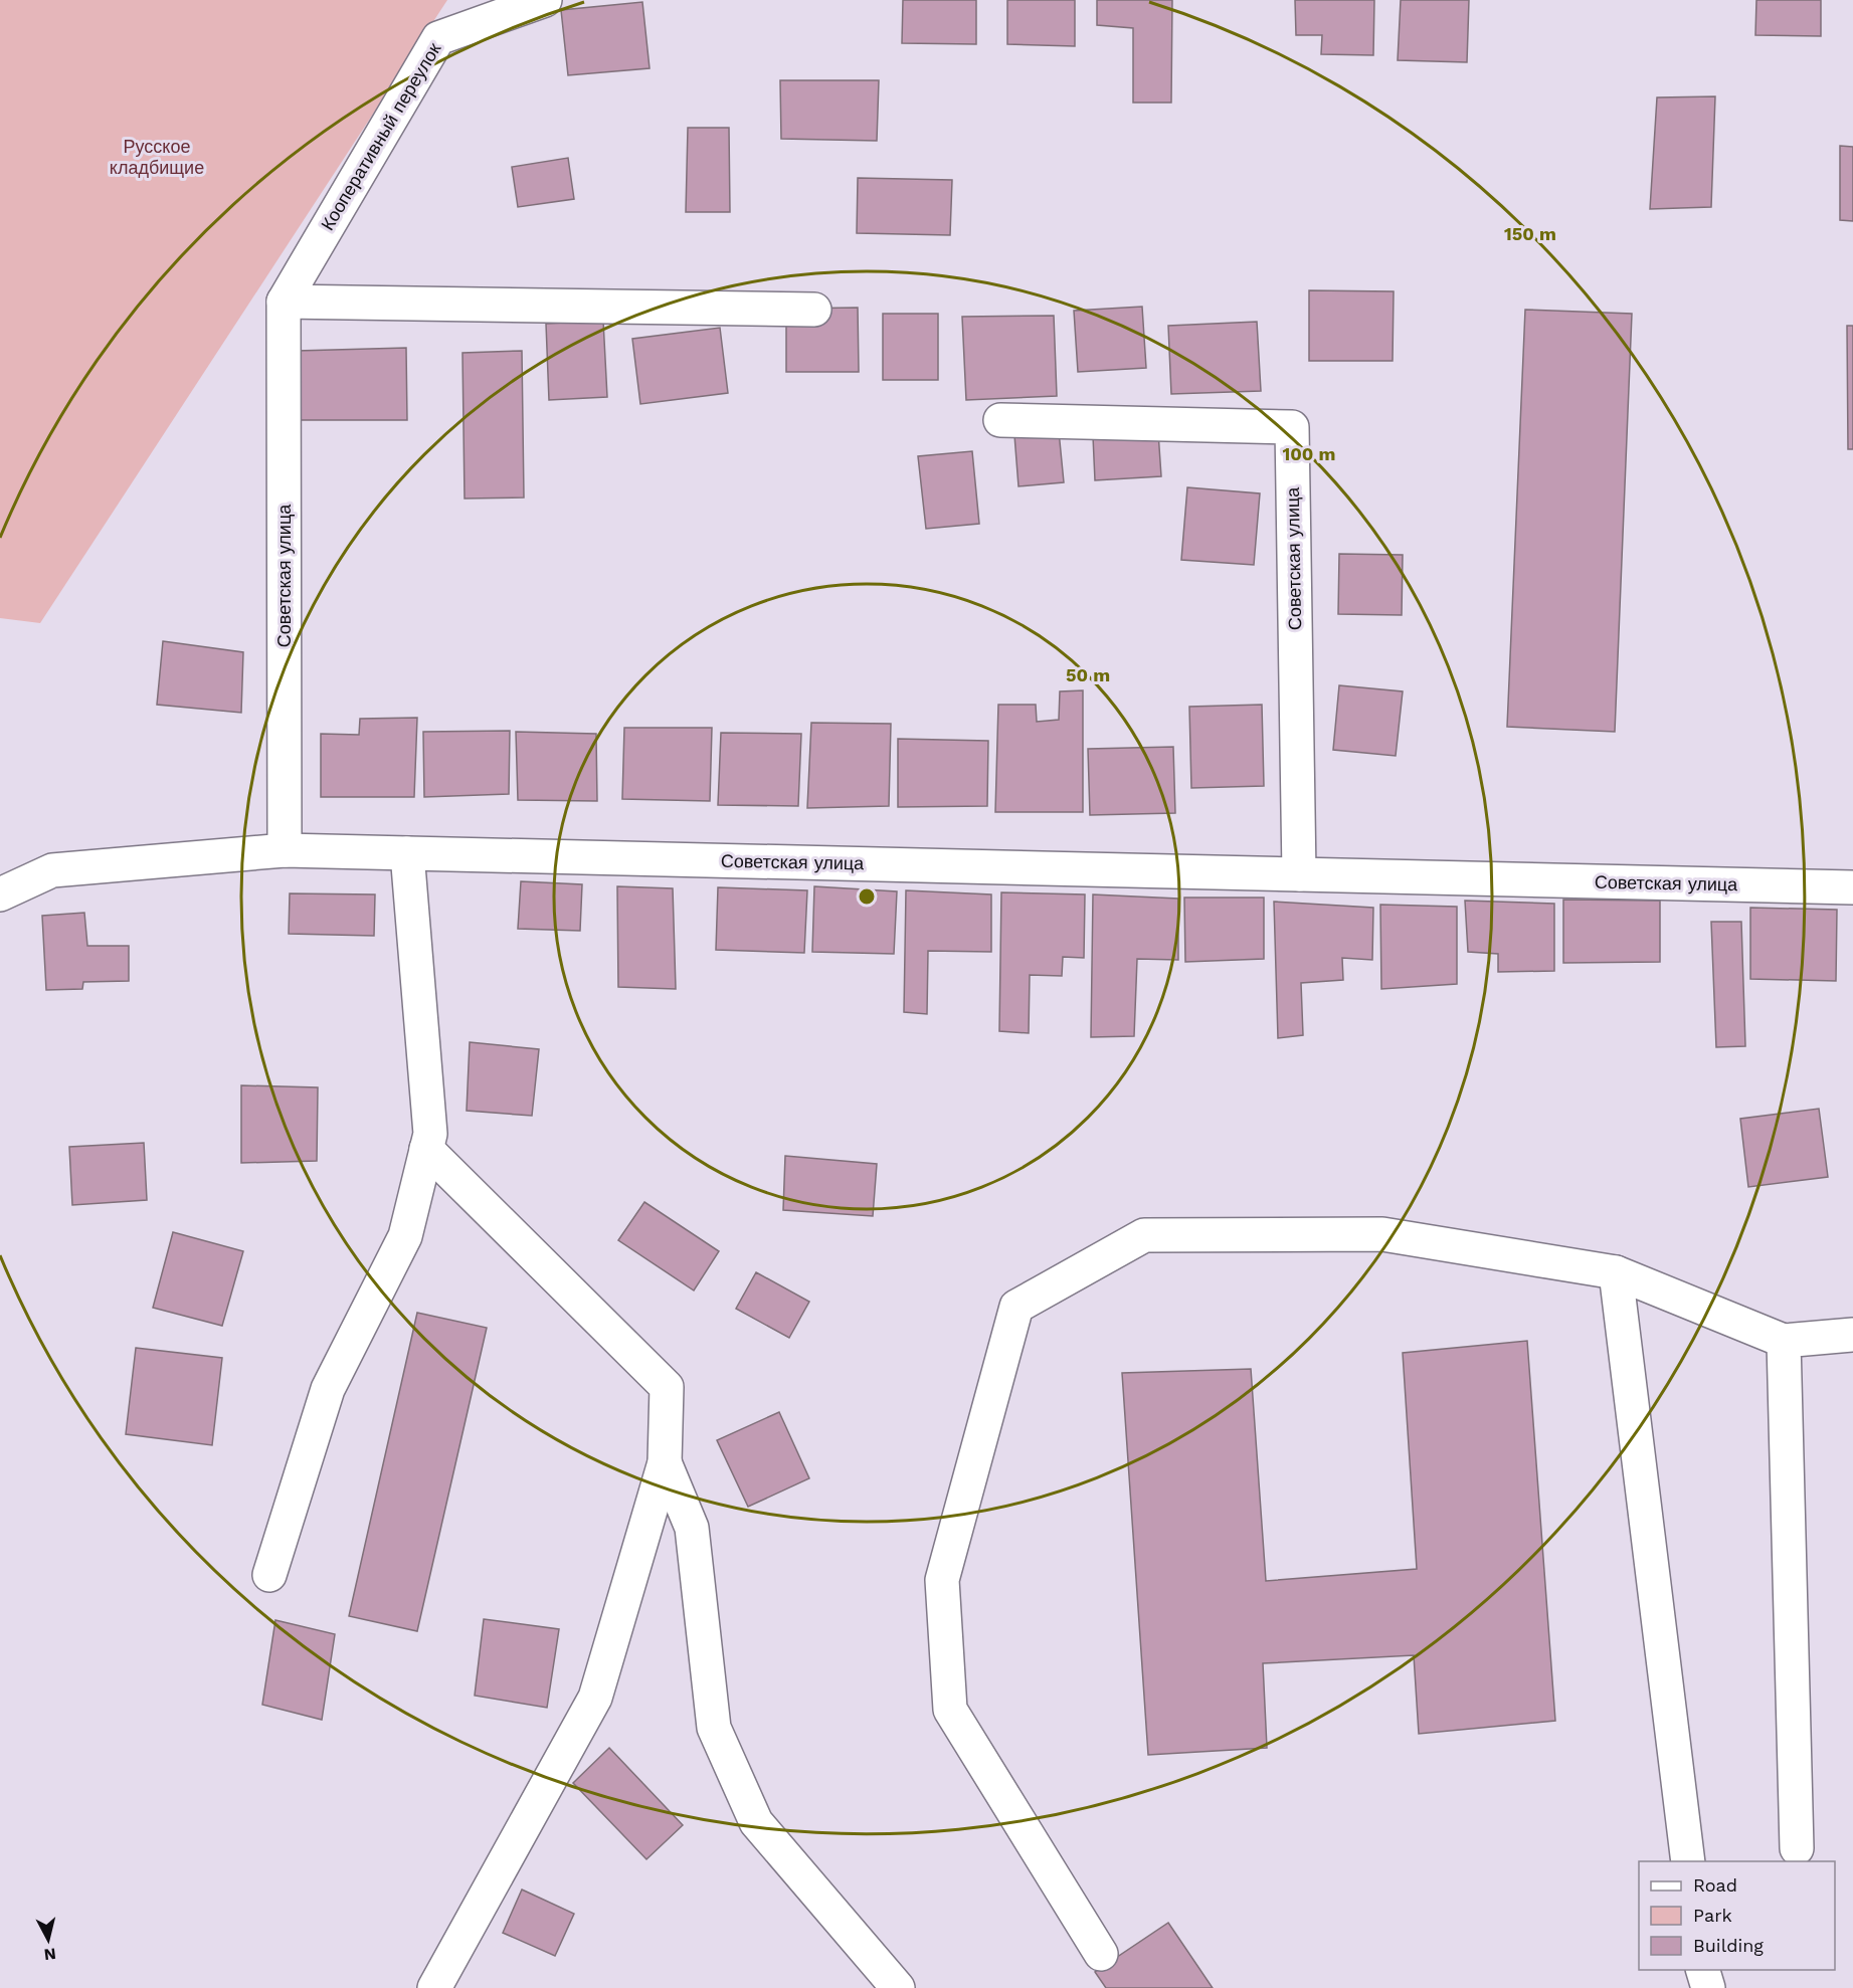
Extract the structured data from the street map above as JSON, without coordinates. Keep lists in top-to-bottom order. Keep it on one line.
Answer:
{"streets":{"street":["Кооперативный переулок","Советская улица"]},"crossings":[["Кооперативный переулок","Советская улица"]],"parks":["Русское кладбищие"],"legend":["Road","Park","Building"],"north":"bottom","rings":["150 m","100 m","50 m"]}
